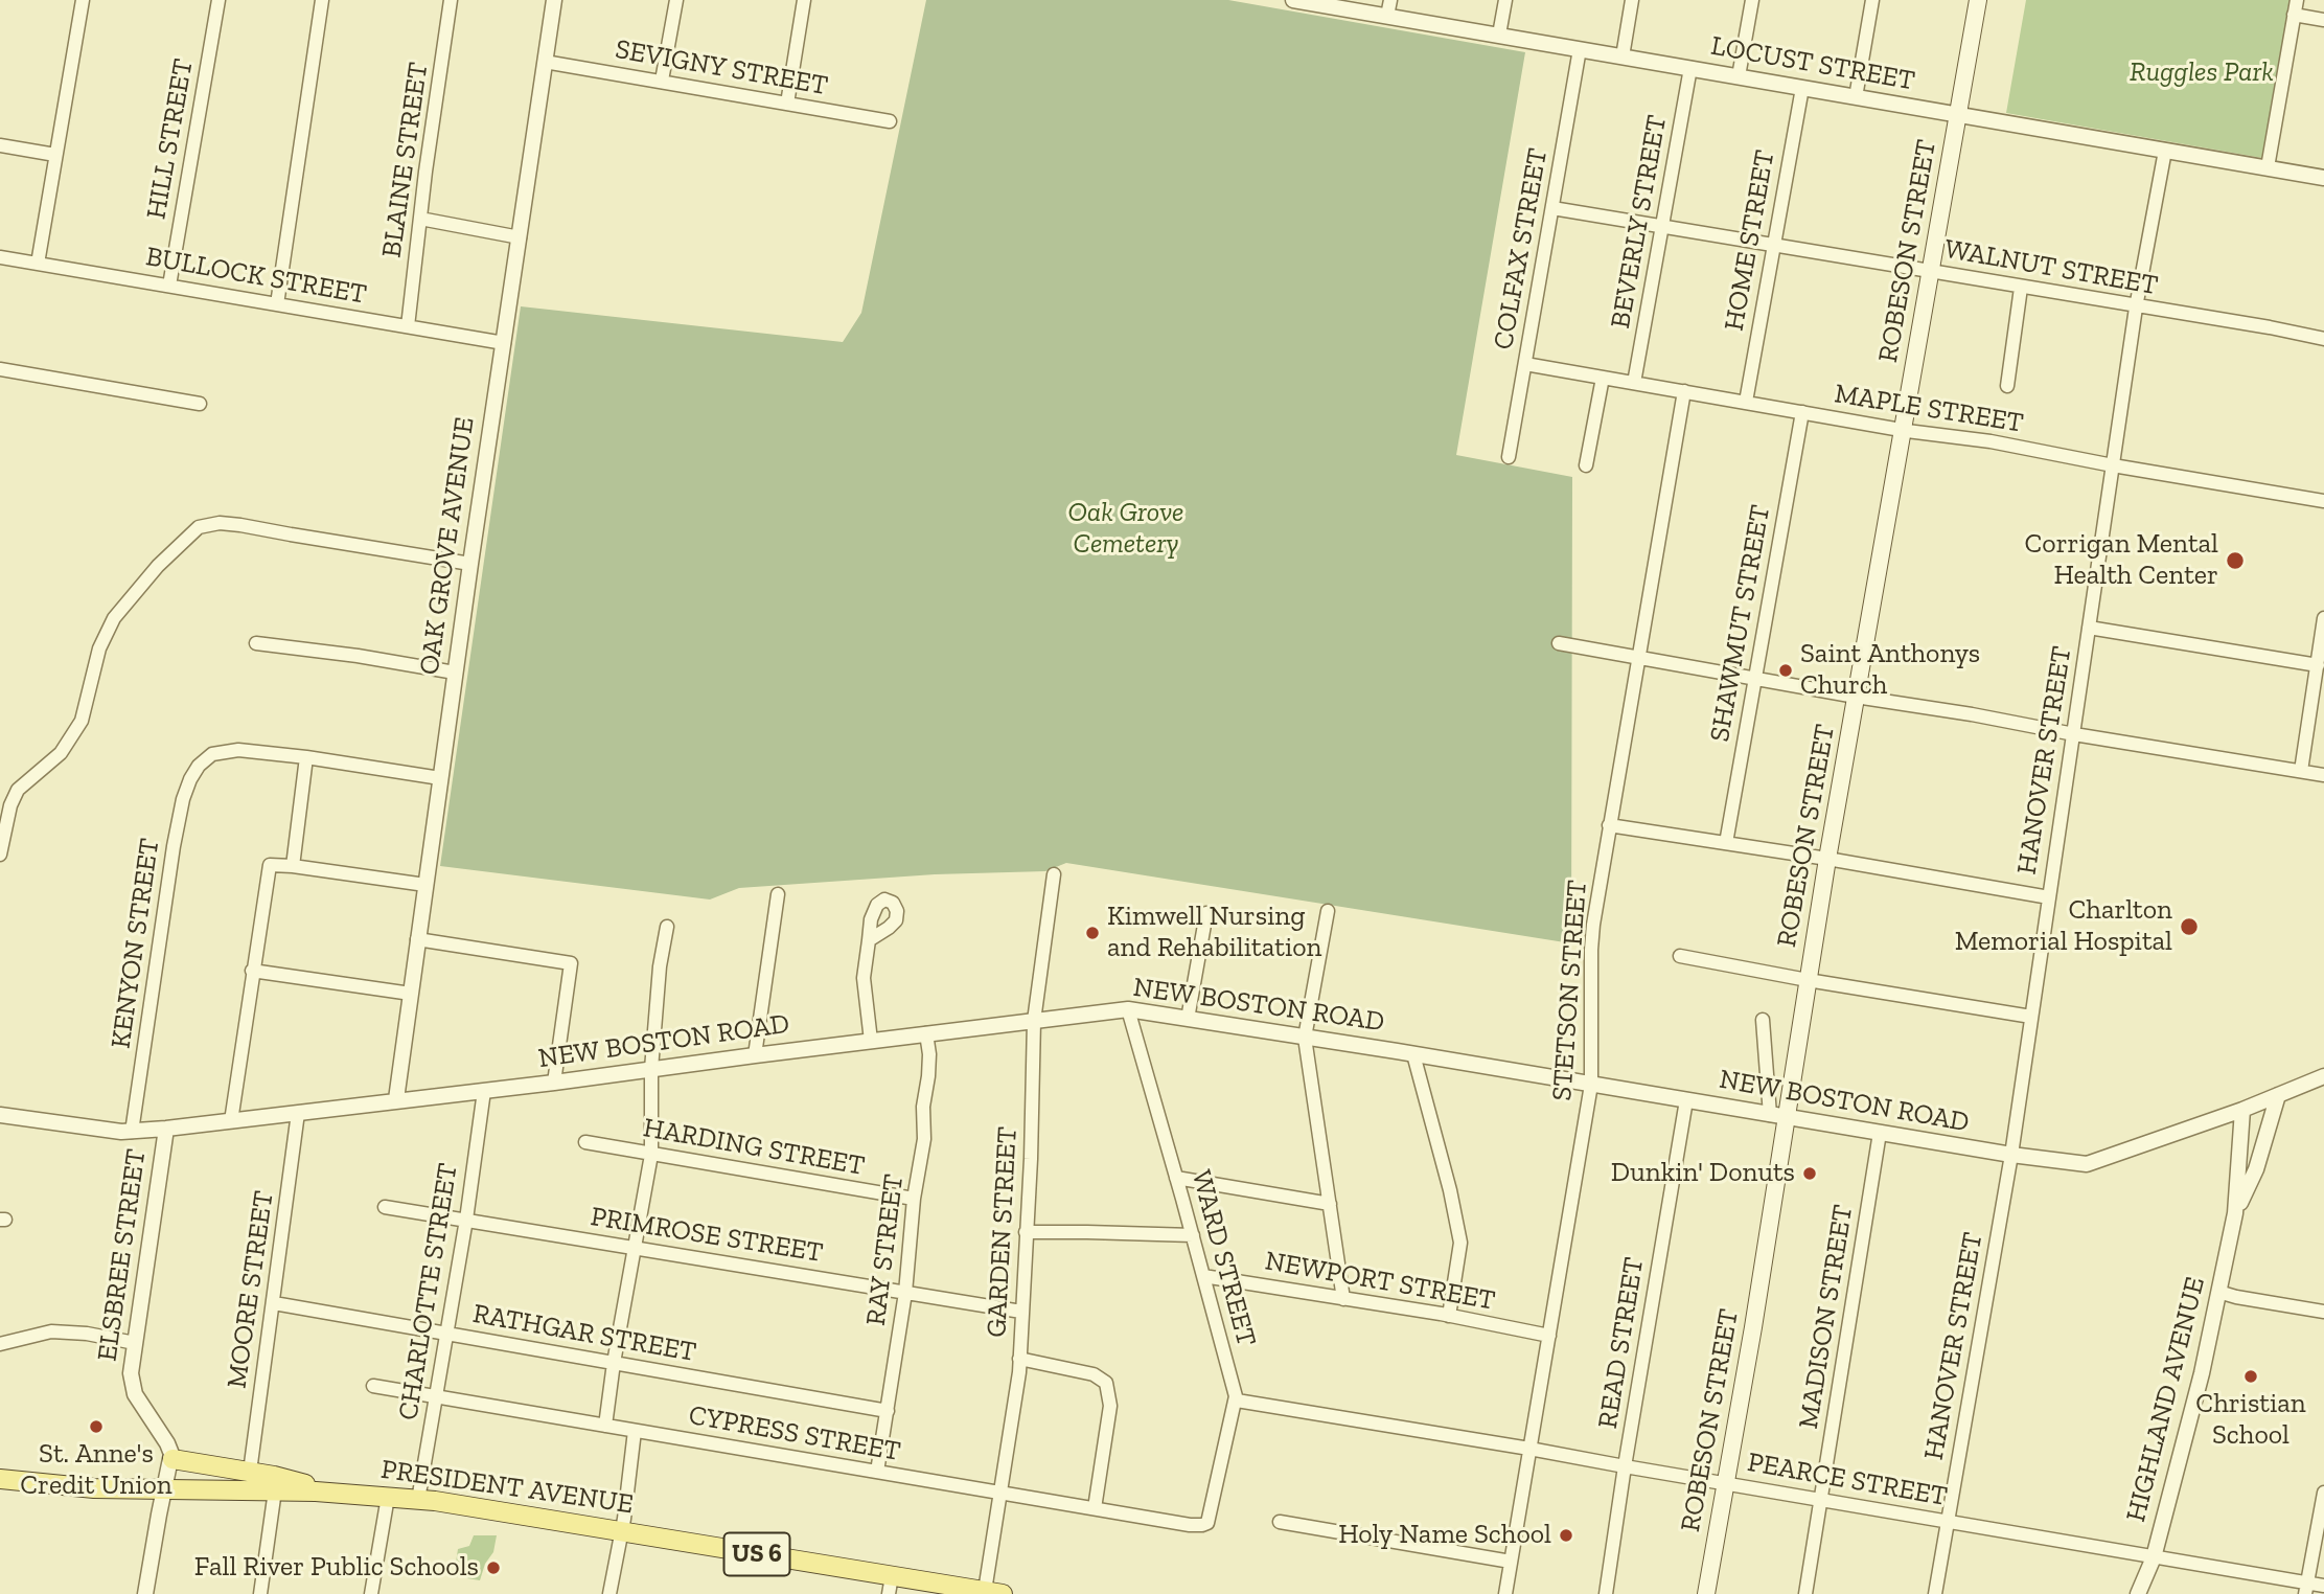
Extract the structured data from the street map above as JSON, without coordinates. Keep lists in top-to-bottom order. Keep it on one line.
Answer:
{"streets":{"main road":["ROBESON STREET","PRESIDENT AVENUE","US 6"],"street":["LOCUST STREET","SEVIGNY STREET","HILL STREET","BLAINE STREET","BEVERLY STREET","HOME STREET","COLFAX STREET","WALNUT STREET","BULLOCK STREET","MAPLE STREET","OAK GROVE AVENUE","SHAWMUT STREET","HANOVER STREET","KENYON STREET","STETSON STREET","NEW BOSTON ROAD","HARDING STREET","GARDEN STREET","PRIMROSE STREET","RAY STREET","ELSBREE STREET","WARD STREET","NEWPORT STREET","MOORE STREET","CHARLOTTE STREET","MADISON STREET","RATHGAR STREET","READ STREET","HIGHLAND AVENUE","CYPRESS STREET","PEARCE STREET"]},"crossings":[["LOCUST STREET","BEVERLY STREET"],["LOCUST STREET","HOME STREET"],["LOCUST STREET","COLFAX STREET"],["LOCUST STREET","ROBESON STREET"],["LOCUST STREET","HANOVER STREET"],["SEVIGNY STREET","OAK GROVE AVENUE"],["HILL STREET","BULLOCK STREET"],["BLAINE STREET","BULLOCK STREET"],["BEVERLY STREET","WALNUT STREET"],["BEVERLY STREET","MAPLE STREET"],["HOME STREET","WALNUT STREET"],["HOME STREET","MAPLE STREET"],["COLFAX STREET","WALNUT STREET"],["COLFAX STREET","MAPLE STREET"],["ROBESON STREET","WALNUT STREET"],["ROBESON STREET","MAPLE STREET"],["ROBESON STREET","NEW BOSTON ROAD"],["ROBESON STREET","PEARCE STREET"],["WALNUT STREET","HANOVER STREET"],["BULLOCK STREET","OAK GROVE AVENUE"],["MAPLE STREET","SHAWMUT STREET"],["MAPLE STREET","HANOVER STREET"],["MAPLE STREET","STETSON STREET"],["OAK GROVE AVENUE","NEW BOSTON ROAD"],["HANOVER STREET","NEW BOSTON ROAD"],["HANOVER STREET","PEARCE STREET"],["KENYON STREET","NEW BOSTON ROAD"],["STETSON STREET","NEW BOSTON ROAD"],["STETSON STREET","NEWPORT STREET"],["STETSON STREET","PEARCE STREET"],["NEW BOSTON ROAD","GARDEN STREET"],["NEW BOSTON ROAD","RAY STREET"],["NEW BOSTON ROAD","ELSBREE STREET"],["NEW BOSTON ROAD","WARD STREET"],["NEW BOSTON ROAD","MOORE STREET"],["NEW BOSTON ROAD","CHARLOTTE STREET"],["NEW BOSTON ROAD","MADISON STREET"],["NEW BOSTON ROAD","READ STREET"],["NEW BOSTON ROAD","HIGHLAND AVENUE"],["HARDING STREET","RAY STREET"],["GARDEN STREET","PRIMROSE STREET"],["GARDEN STREET","CYPRESS STREET"],["GARDEN STREET","PRESIDENT AVENUE"],["PRIMROSE STREET","RAY STREET"],["PRIMROSE STREET","CHARLOTTE STREET"],["RAY STREET","RATHGAR STREET"],["RAY STREET","CYPRESS STREET"],["WARD STREET","NEWPORT STREET"],["WARD STREET","CYPRESS STREET"],["WARD STREET","PEARCE STREET"],["MOORE STREET","RATHGAR STREET"],["CHARLOTTE STREET","RATHGAR STREET"],["CHARLOTTE STREET","CYPRESS STREET"],["CHARLOTTE STREET","PRESIDENT AVENUE"],["MADISON STREET","PEARCE STREET"],["READ STREET","PEARCE STREET"],["HIGHLAND AVENUE","PEARCE STREET"]],"parks":["Ruggles Park","Oak Grove Cemetery"],"places":["Corrigan Mental Health Center","Saint Anthonys Church","Charlton Memorial Hospital","Kimwell Nursing and Rehabilitation","Dunkin' Donuts","Christian School","St. Anne's Credit Union","Holy Name School","Fall River Public Schools"]}
